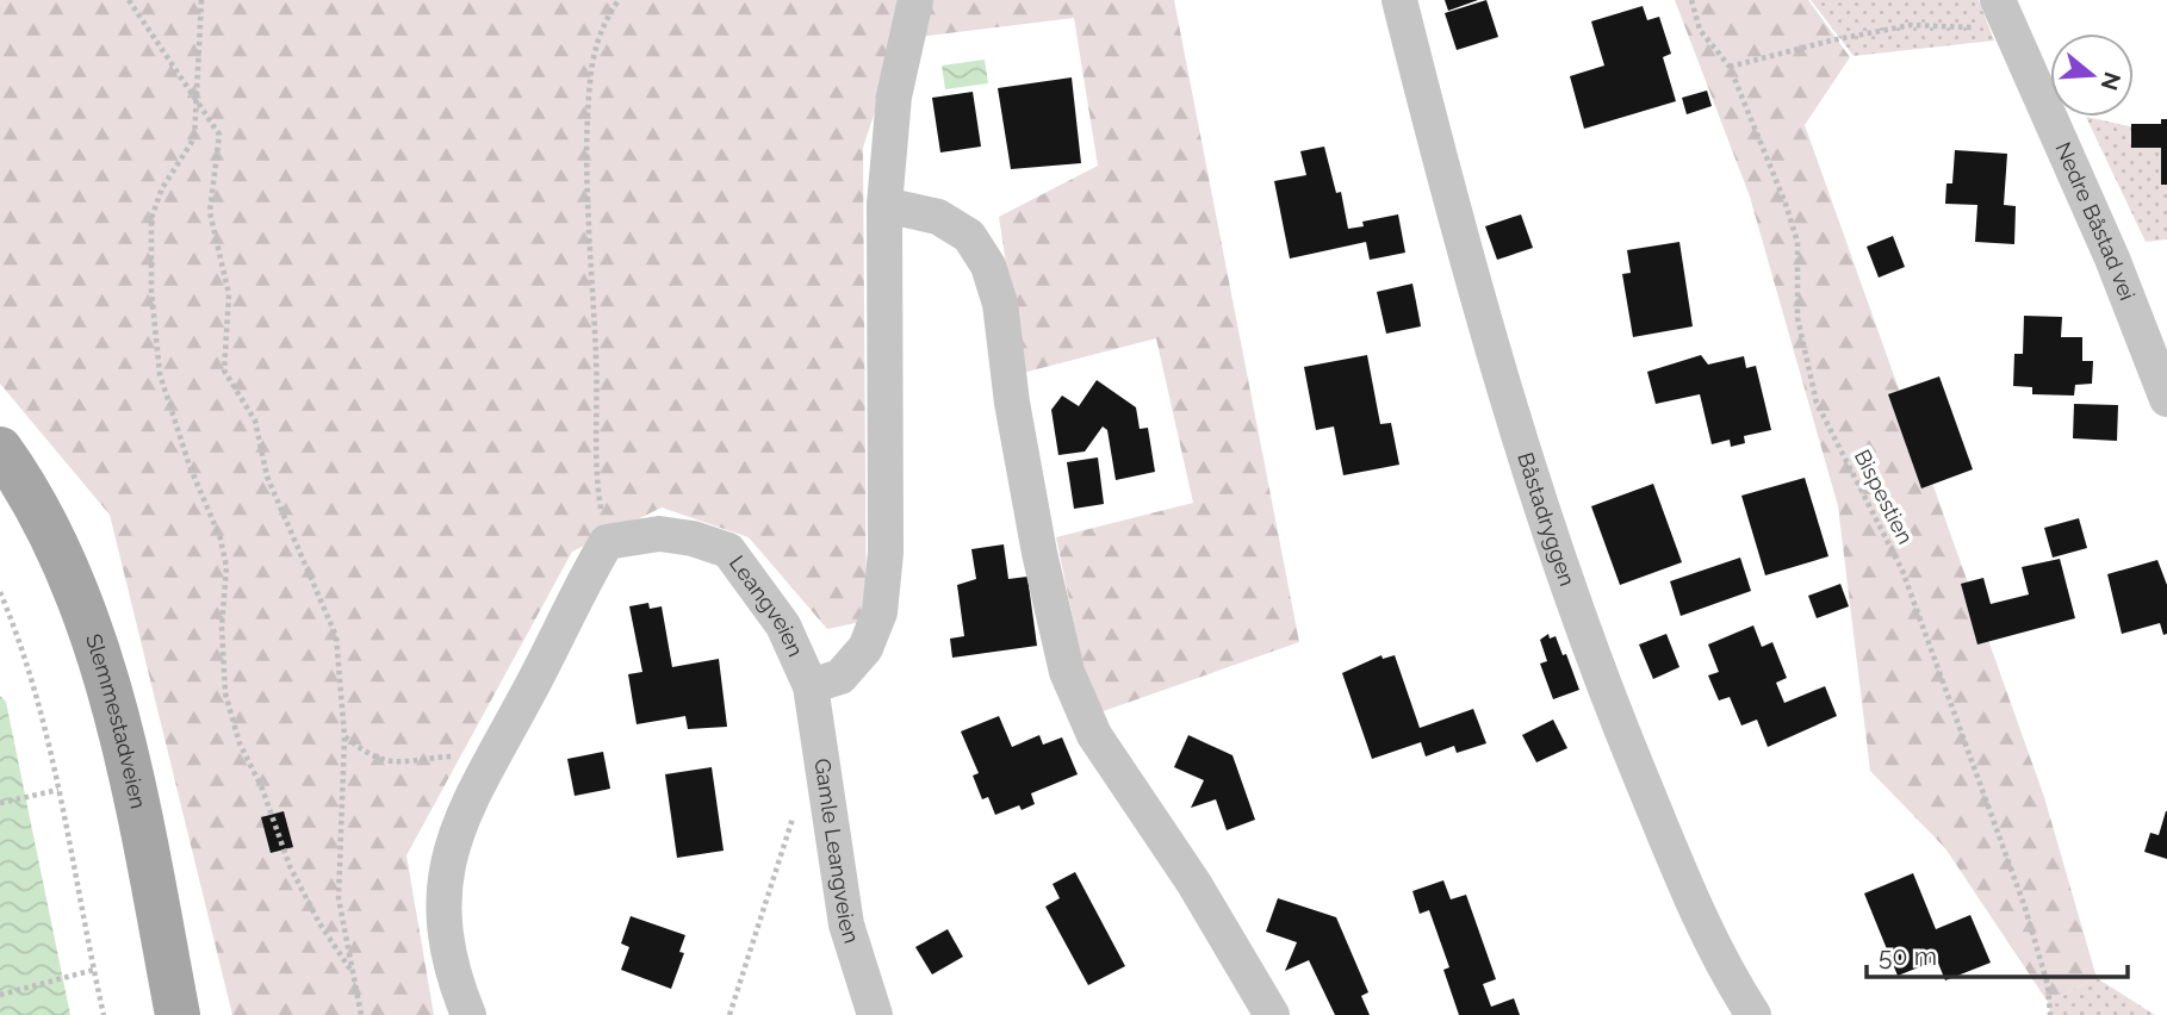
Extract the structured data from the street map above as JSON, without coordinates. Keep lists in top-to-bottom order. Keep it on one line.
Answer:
{"streets":{"main road":["Slemmestadveien"],"street":["Nedre Båstad vei","Båstadryggen","Leangveien","Gamle Leangveien"],"path":["Bispestien"]},"crossings":[["Leangveien","Gamle Leangveien"]],"scale_bar":"50 m","north":"right"}
